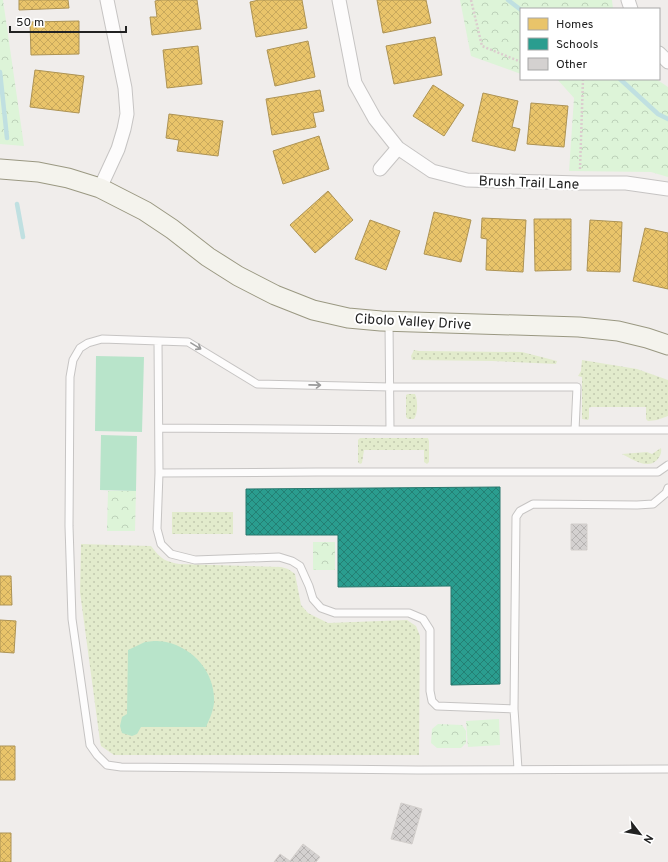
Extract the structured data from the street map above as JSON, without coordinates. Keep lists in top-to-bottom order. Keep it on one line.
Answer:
{"streets":{"main road":["Cibolo Valley Drive"],"street":["Brush Trail Lane"]},"legend":["Homes","Schools","Other"],"scale_bar":"50 m","north":"bottom right"}
